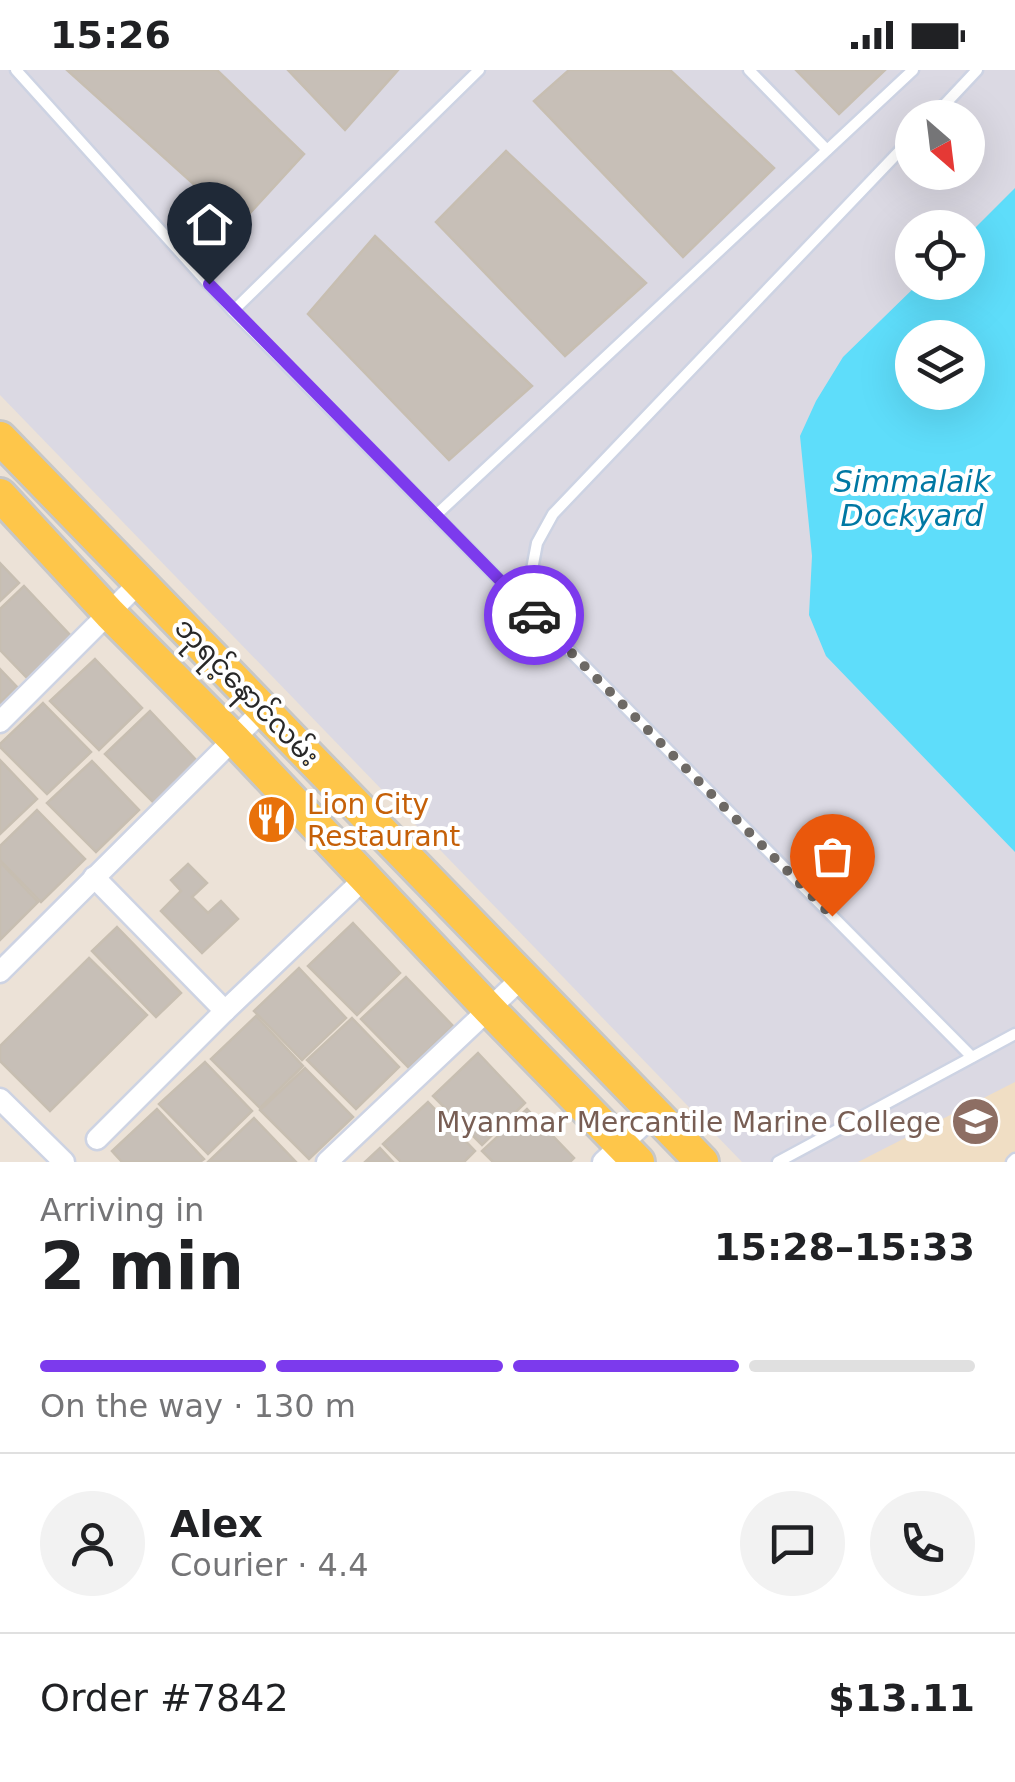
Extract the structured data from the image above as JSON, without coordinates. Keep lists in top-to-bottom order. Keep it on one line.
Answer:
{"streets":{"main road":["ဘုရင့်နောင်လမ်း"]},"water":["Simmalaik Dockyard"],"places":{"restaurant":["Lion City Restaurant"],"school or university":["Myanmar Mercantile Marine College"]},"north":"bottom right","page":{"status":"15:26","heading":["2 min","Arriving in","15:28–15:33"],"panel":["Alex","Courier · 4.4","Order #7842","$13.11"],"bar":"On the way · 130 m"}}
